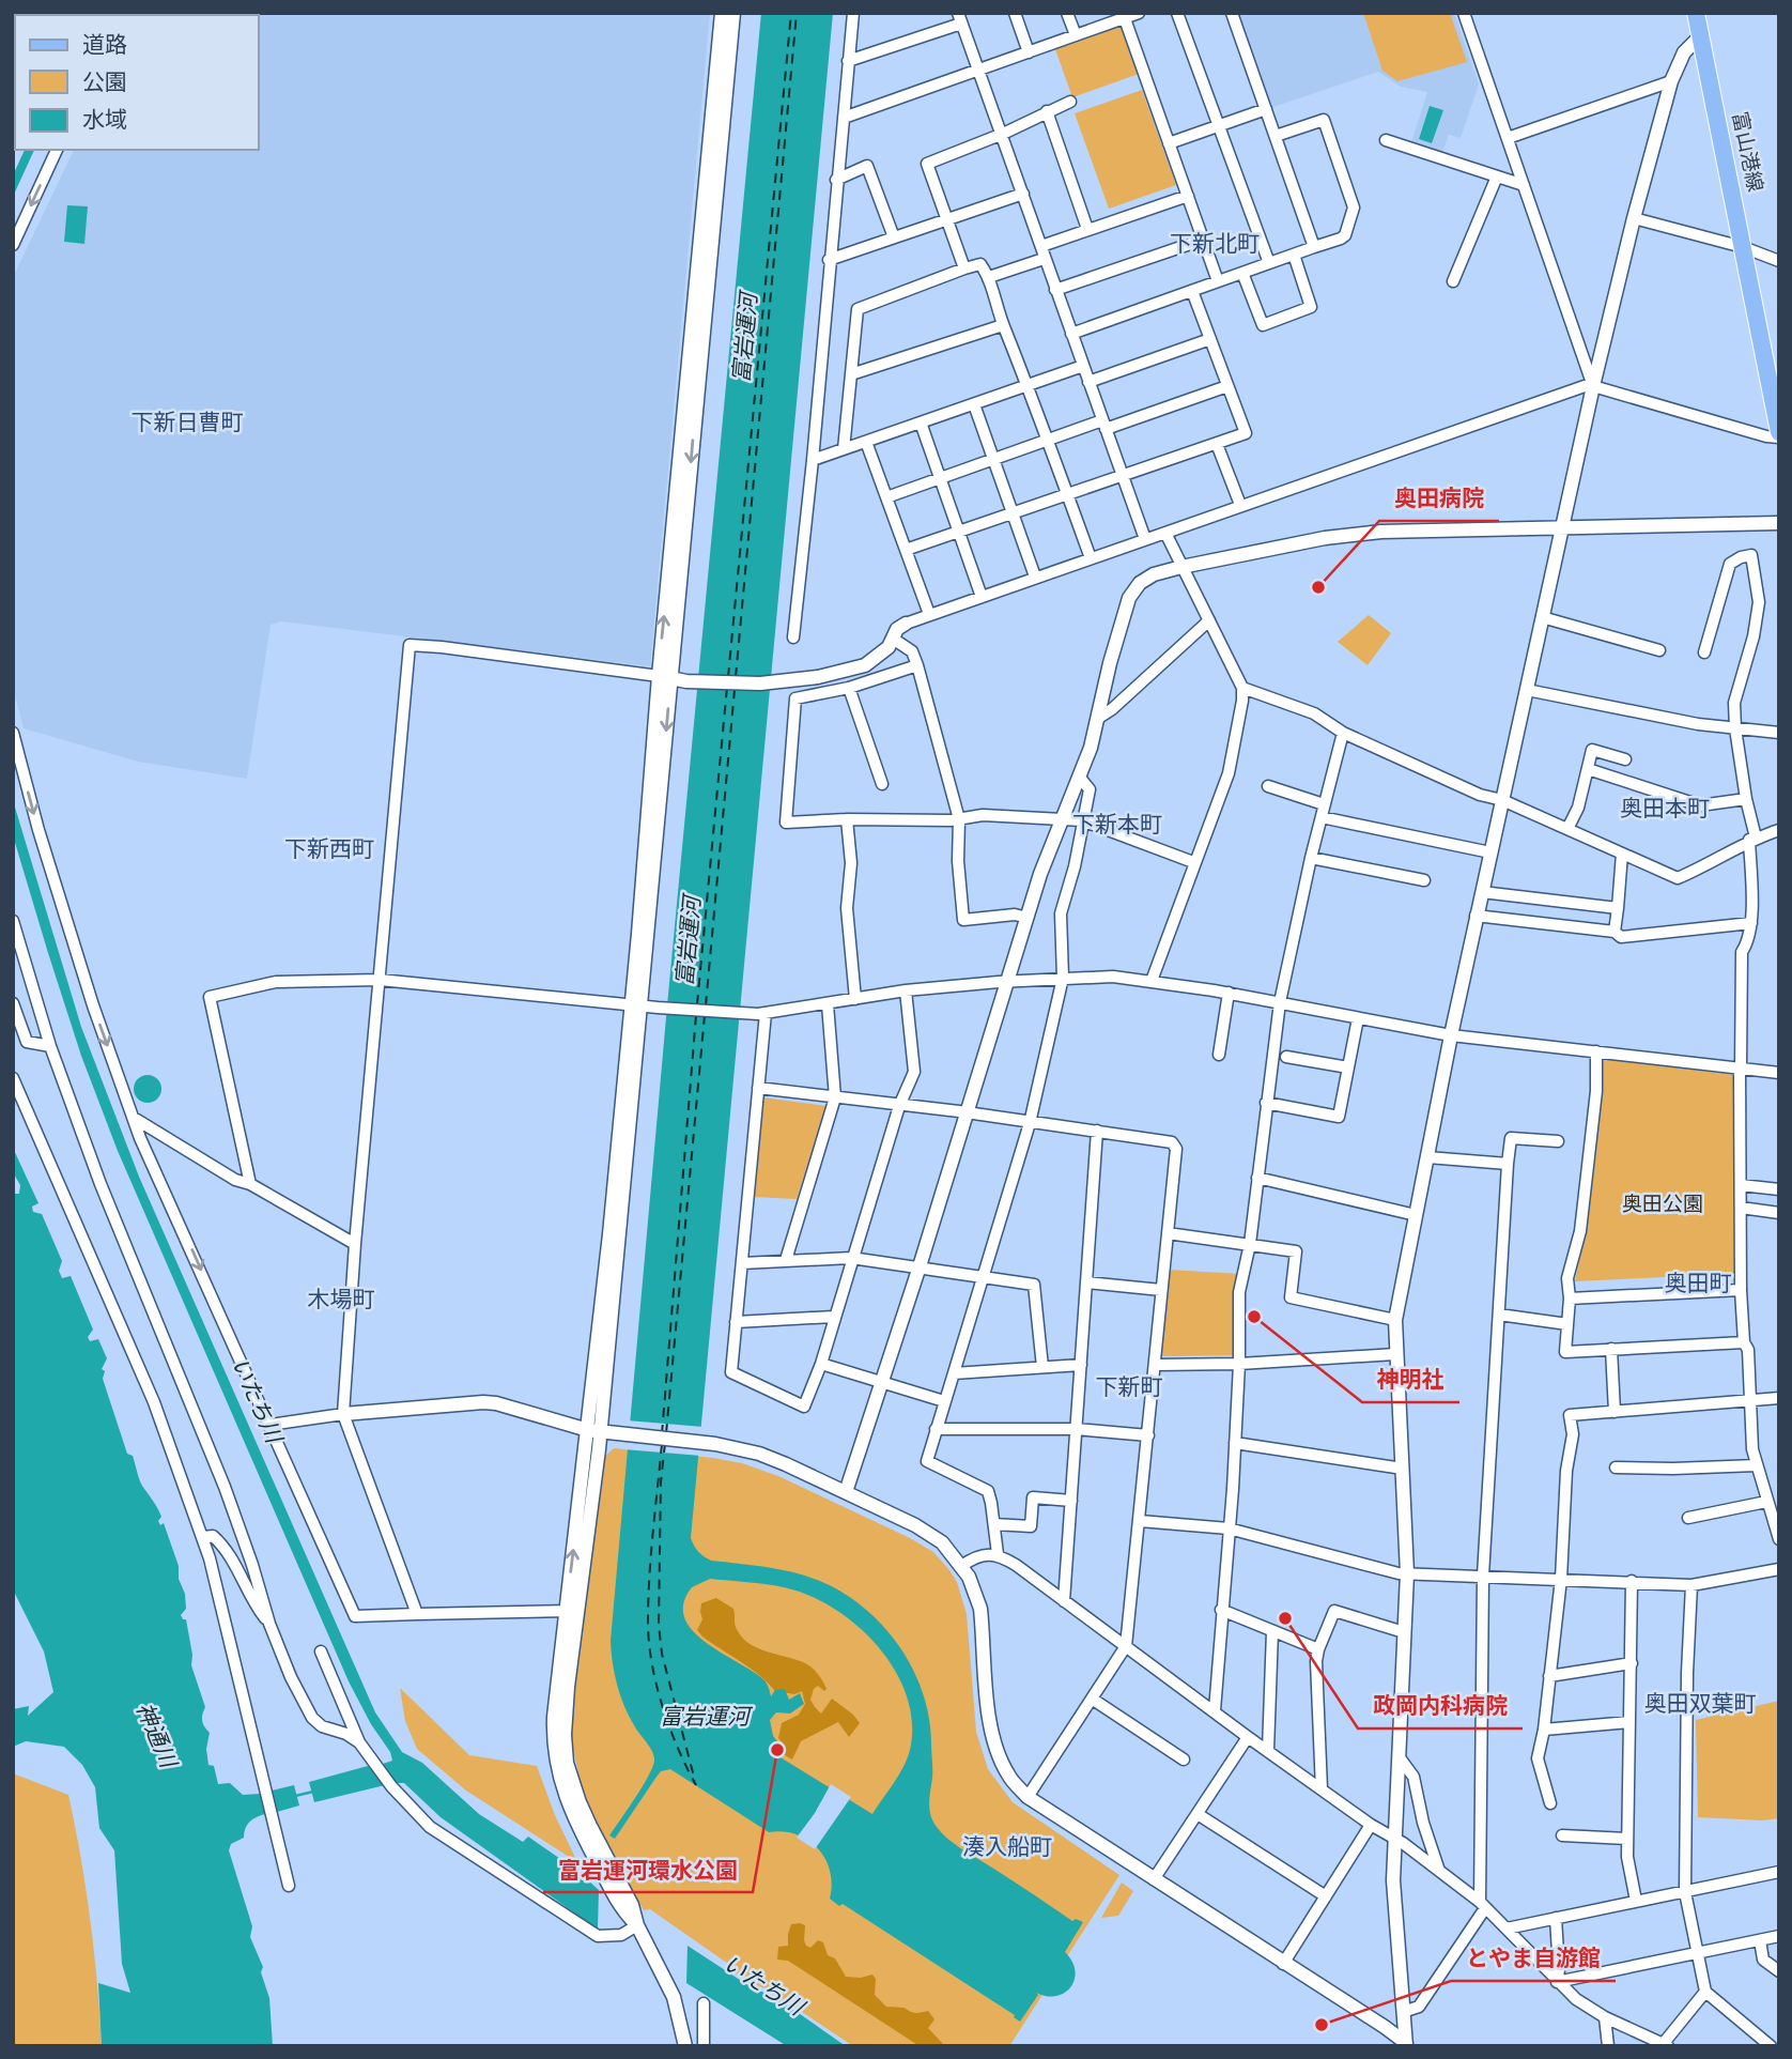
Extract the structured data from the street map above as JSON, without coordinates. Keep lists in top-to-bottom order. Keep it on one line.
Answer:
{"streets":{"main road":["富山港線"]},"districts":["下新北町","下新日曹町","奥田本町","下新本町","下新西町","奥田町","木場町","下新町","奥田双葉町","湊入船町"],"water":["富岩運河","いたち川","神通川"],"parks":["奥田公園"],"places":["奥田病院","神明社","政岡内科病院","富岩運河環水公園","とやま自游館"],"legend":["道路","公園","水域"]}
